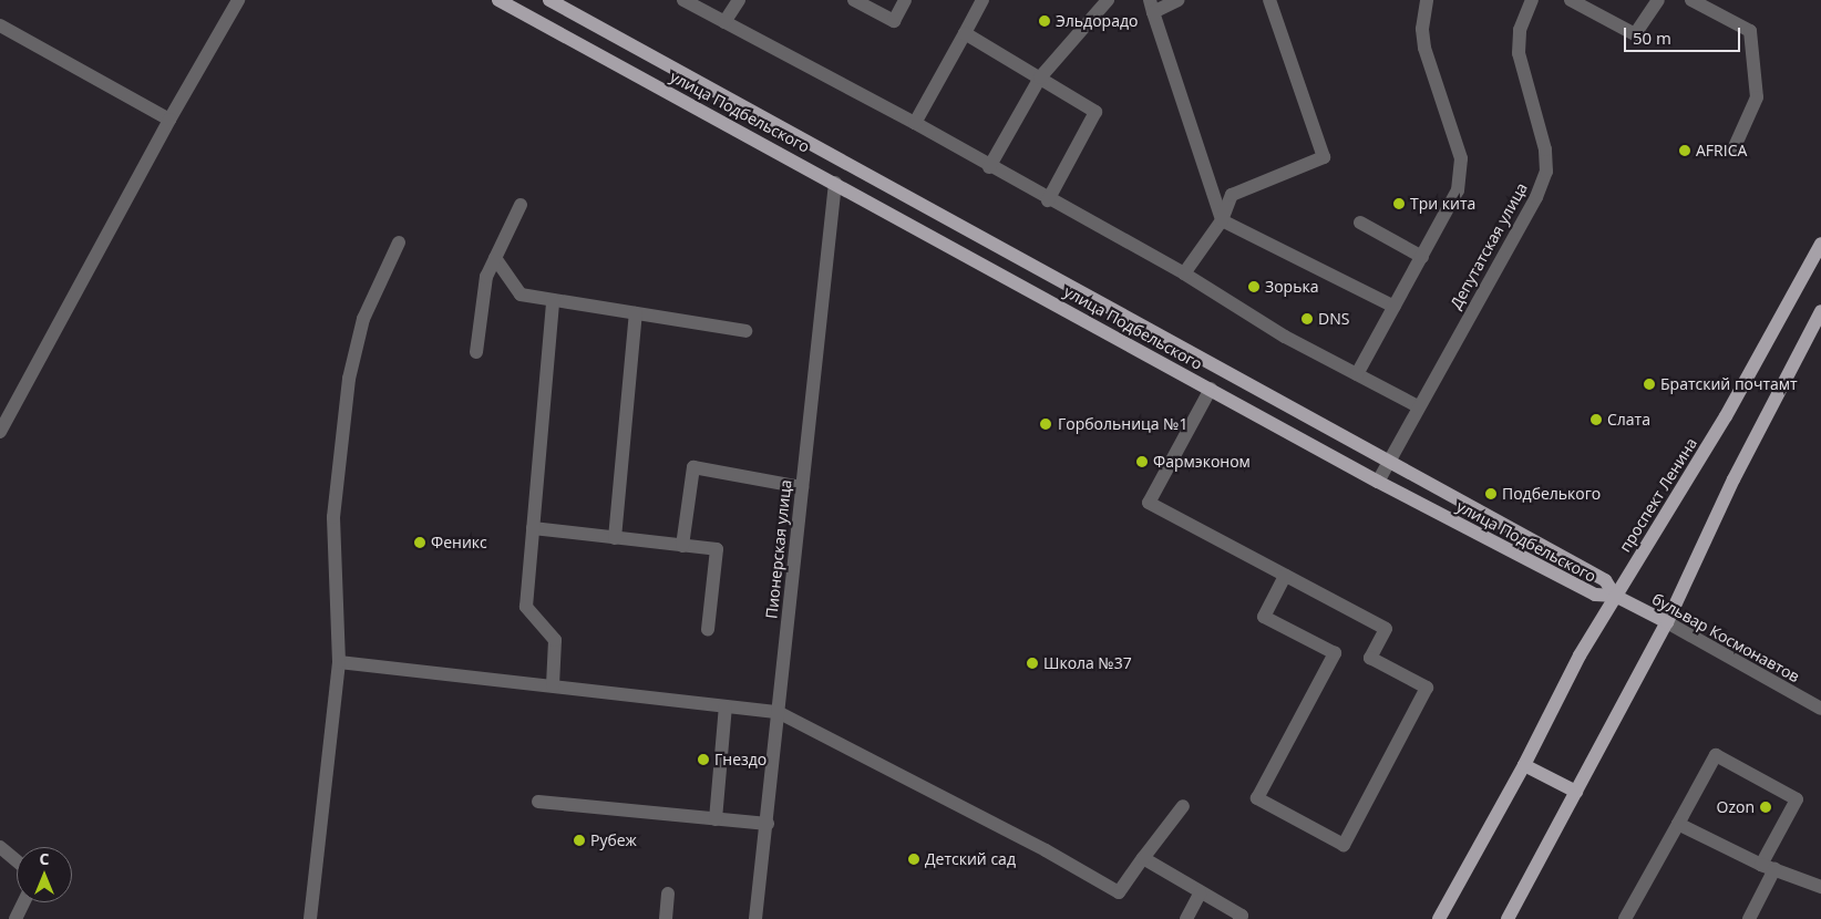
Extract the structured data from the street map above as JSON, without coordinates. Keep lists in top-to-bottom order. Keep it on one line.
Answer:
{"streets":{"main road":["улица Подбельского","проспект Ленина","бульвар Космонавтов"],"street":["Депутатская улица","Пионерская улица"]},"crossings":[["улица Подбельского","Депутатская улица"],["улица Подбельского","проспект Ленина"],["улица Подбельского","Пионерская улица"],["улица Подбельского","бульвар Космонавтов"],["проспект Ленина","бульвар Космонавтов"]],"places":["Эльдорадо","AFRICA","Три кита","Зорька","DNS","Братский почтамт","Слата","Горбольница №1","Фармэконом","Подбелького","Феникс","Школа №37","Гнездо","Ozon","Рубеж","Детский сад"],"scale_bar":"50 m","north":"top"}
